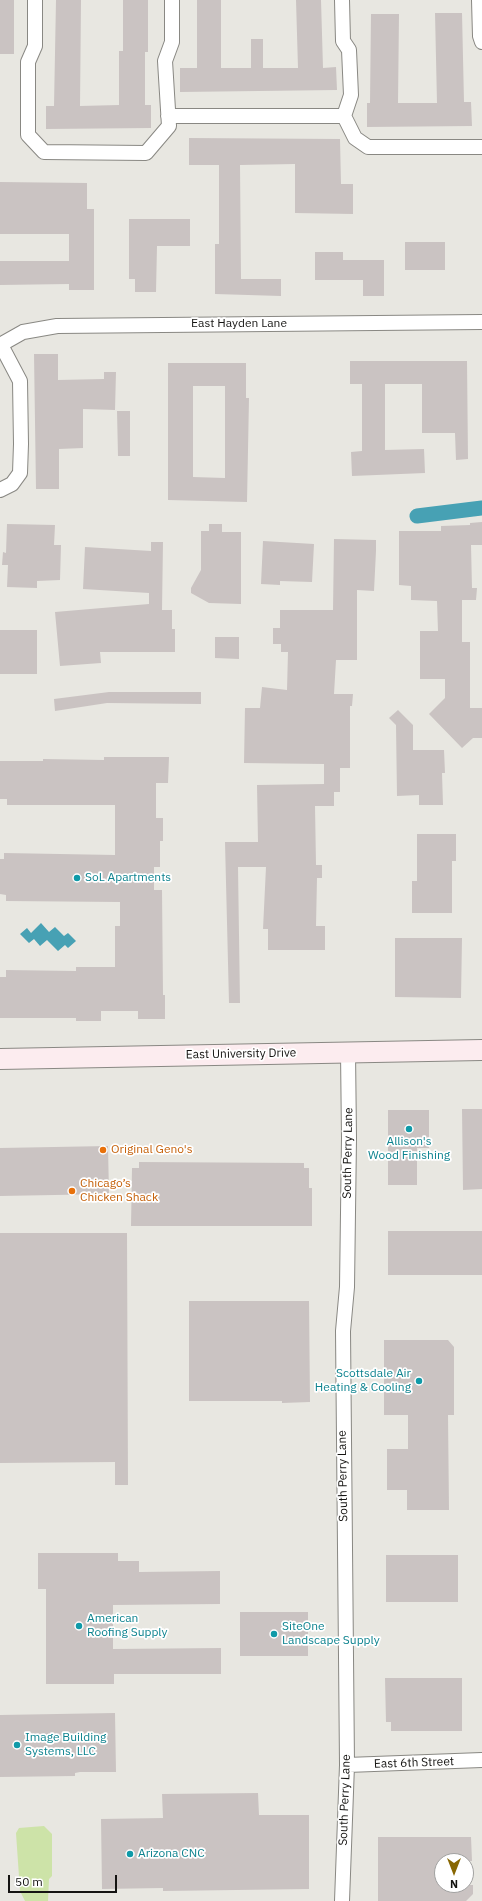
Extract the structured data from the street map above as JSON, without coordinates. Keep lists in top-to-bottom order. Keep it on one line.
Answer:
{"streets":{"main road":["East University Drive"],"street":["East Hayden Lane","South Perry Lane","East 6th Street"]},"crossings":[["East University Drive","South Perry Lane"],["South Perry Lane","East 6th Street"]],"places":["SoL Apartments","Allison's Wood Finishing","Original Geno's","Chicago’s Chicken Shack","Scottsdale Air Heating & Cooling","American Roofing Supply","SiteOne Landscape Supply","Image Building Systems, LLC","Arizona CNC"],"scale_bar":"50 m","north":"bottom"}
